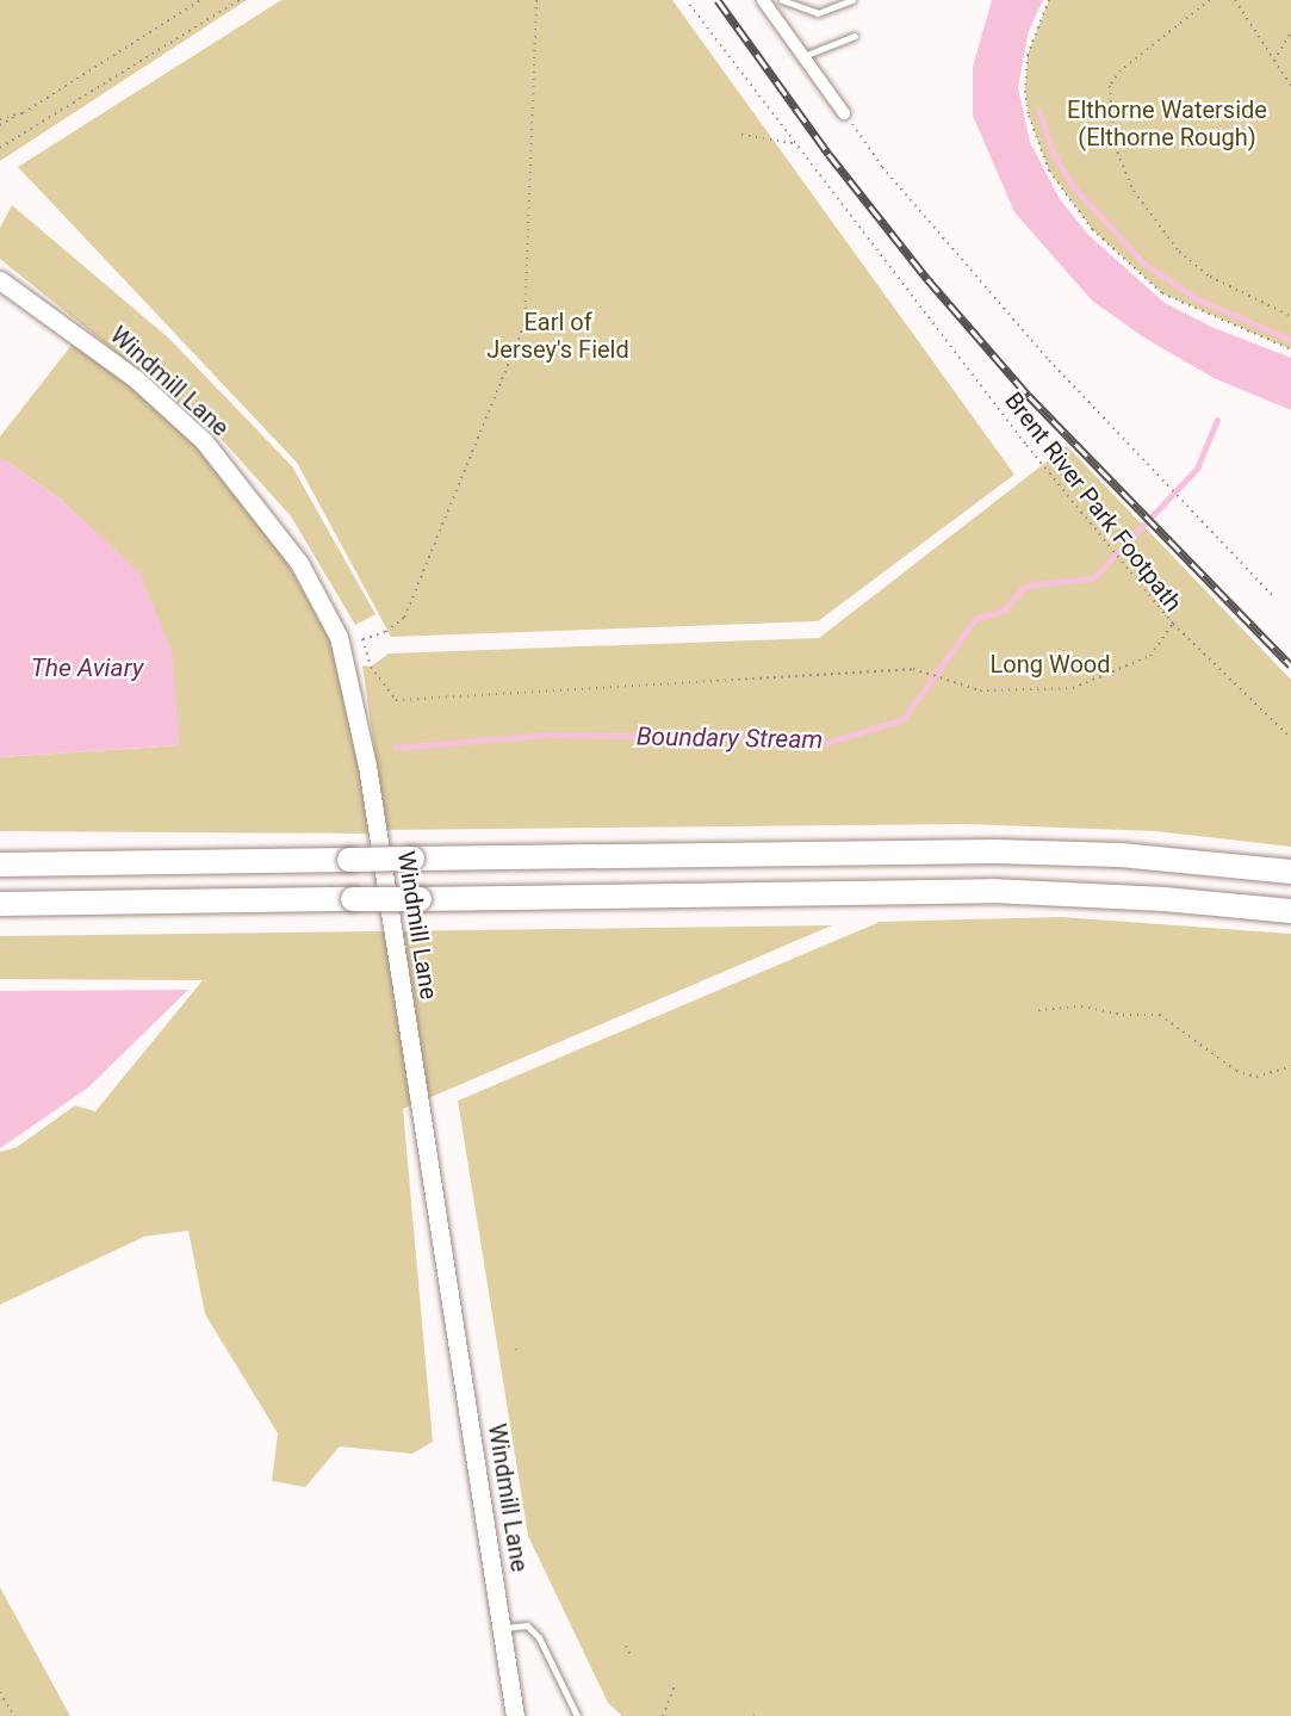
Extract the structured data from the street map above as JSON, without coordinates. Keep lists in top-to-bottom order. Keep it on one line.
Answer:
{"streets":{"main road":["Windmill Lane"],"path":["Brent River Park Footpath"]},"water":["The Aviary","Boundary Stream"],"parks":["Elthorne Waterside (Elthorne Rough)","Earl of Jersey's Field","Long Wood"]}
